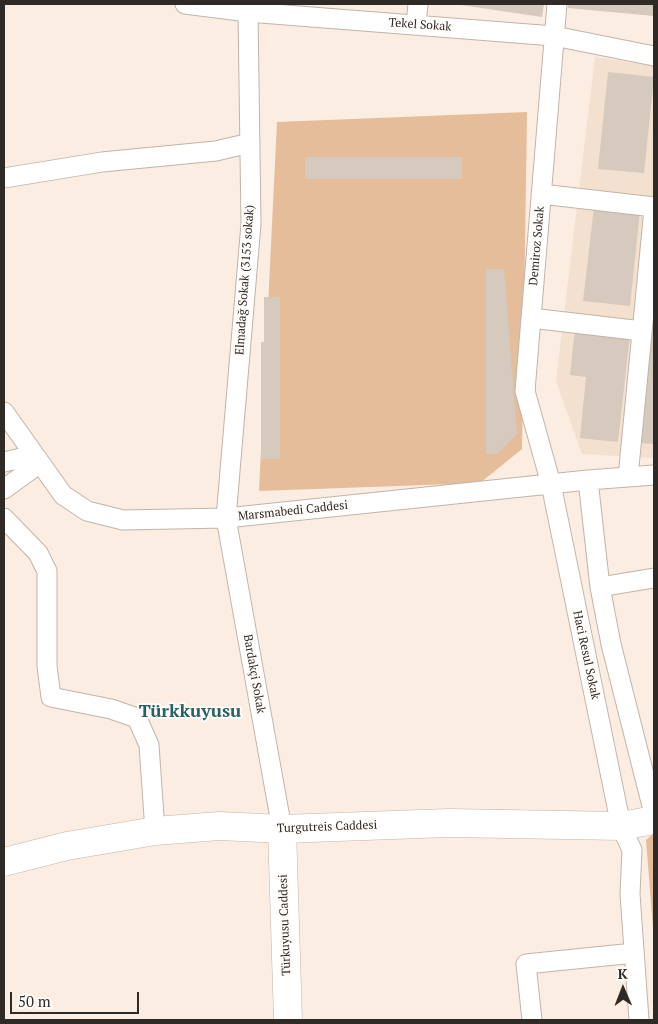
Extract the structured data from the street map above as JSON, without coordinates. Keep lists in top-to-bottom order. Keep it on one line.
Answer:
{"streets":{"main road":["Turgutreis Caddesi","Türkuyusu Caddesi"],"street":["Tekel Sokak","Demiroz Sokak","Elmadağ Sokak (3153 sokak)","Marsmabedi Caddesi","Haci Resul Sokak","Bardakçi Sokak"]},"crossings":[["Tekel Sokak","Demiroz Sokak"],["Tekel Sokak","Elmadağ Sokak (3153 sokak)"],["Demiroz Sokak","Marsmabedi Caddesi"],["Demiroz Sokak","Haci Resul Sokak"],["Elmadağ Sokak (3153 sokak)","Marsmabedi Caddesi"],["Elmadağ Sokak (3153 sokak)","Bardakçi Sokak"],["Marsmabedi Caddesi","Haci Resul Sokak"],["Marsmabedi Caddesi","Bardakçi Sokak"],["Haci Resul Sokak","Turgutreis Caddesi"],["Bardakçi Sokak","Turgutreis Caddesi"],["Bardakçi Sokak","Türkuyusu Caddesi"],["Turgutreis Caddesi","Türkuyusu Caddesi"]],"districts":["Türkkuyusu"],"scale_bar":"50 m","north":"top"}
